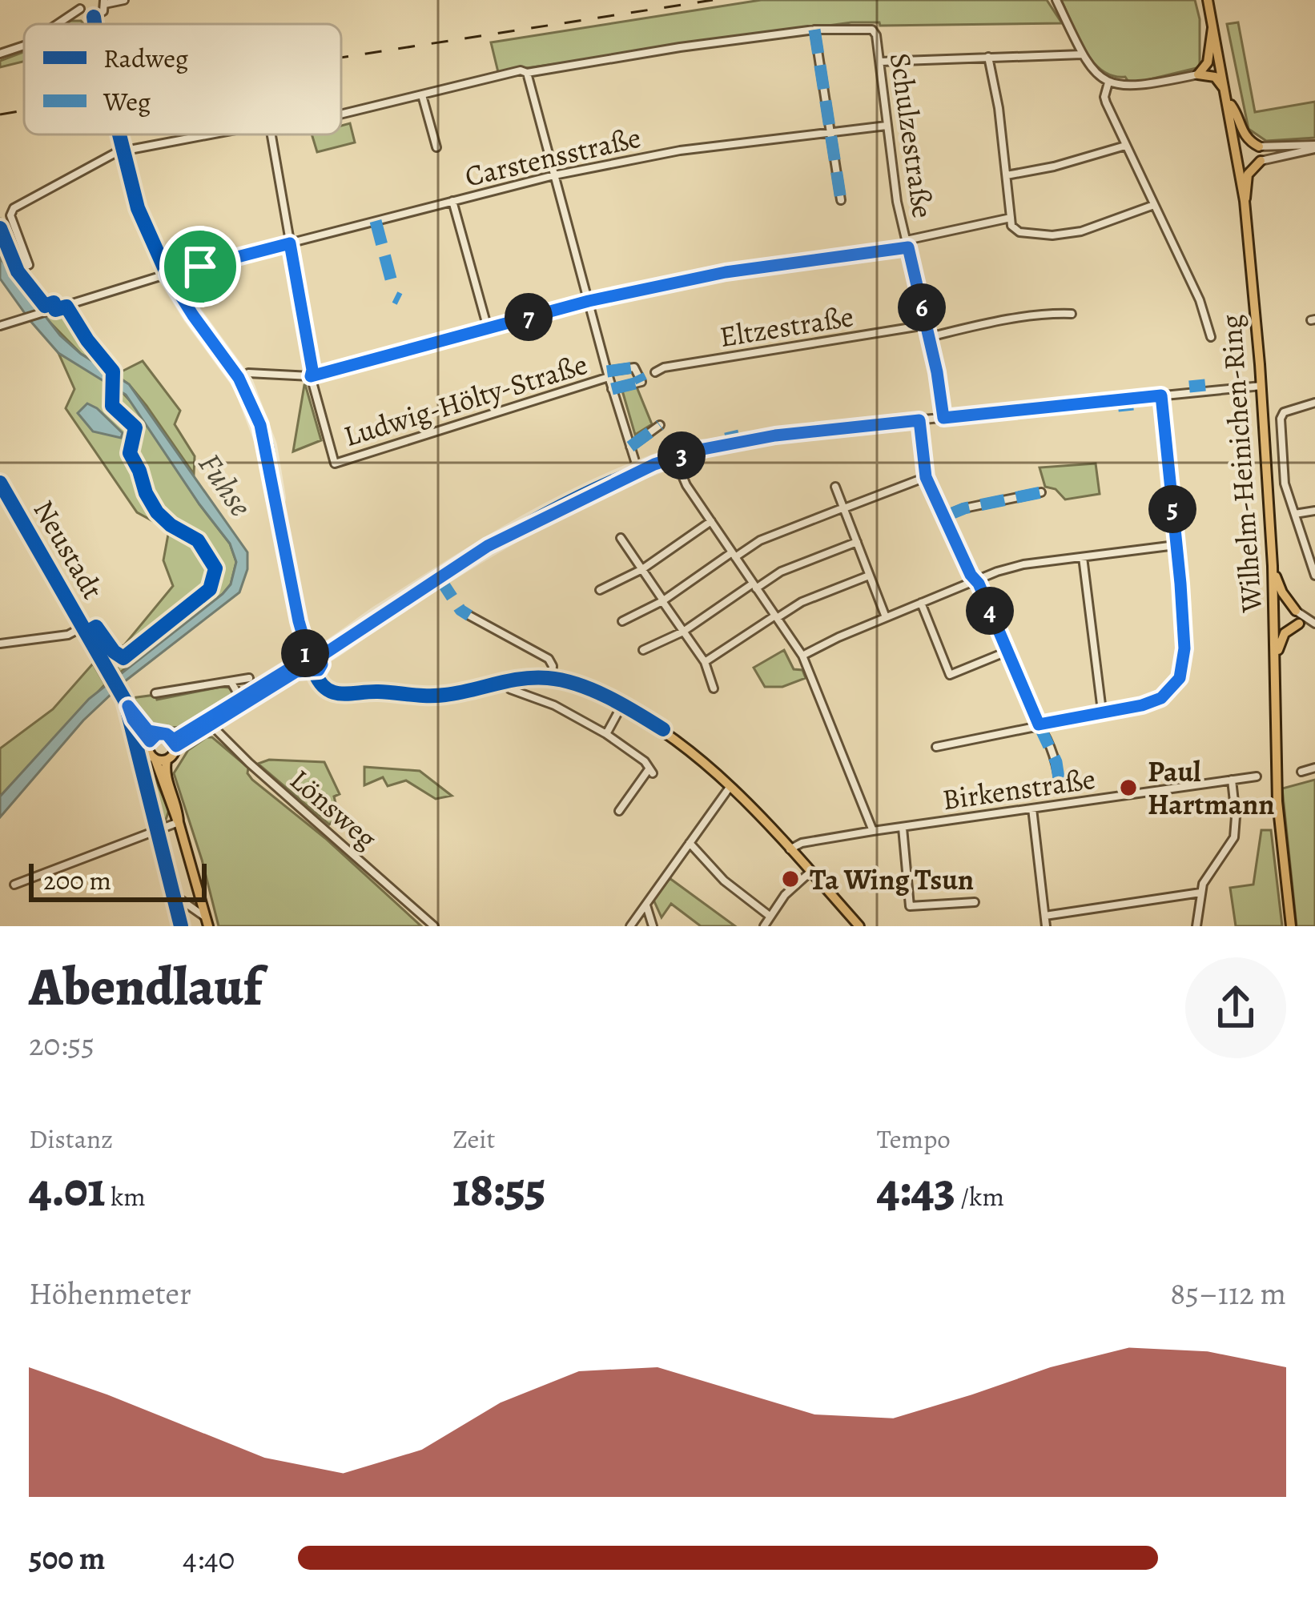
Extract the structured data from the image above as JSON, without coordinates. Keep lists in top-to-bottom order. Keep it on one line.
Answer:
{"streets":{"main road":["Wilhelm-Heinichen-Ring","Neustadt"],"street":["Schulzestraße","Carstensstraße","Eltzestraße","Ludwig-Hölty-Straße","Birkenstraße","Lönsweg"]},"crossings":[["Schulzestraße","Carstensstraße"],["Schulzestraße","Eltzestraße"]],"water":["Fuhse"],"places":["Paul Hartmann","Ta Wing Tsun"],"legend":["Radweg","Weg"],"scale_bar":"200 m","page":{"pins":["6","7","3","5","4","1"],"scale":"200 m","heading":["Abendlauf","20:55"],"stats":[["Distanz","4.01 km"],["Zeit","18:55"],["Tempo","4:43 /km"]],"chart":["Höhenmeter","85–112 m"],"list":[{"name":"500 m","note":"4:40"}]}}
